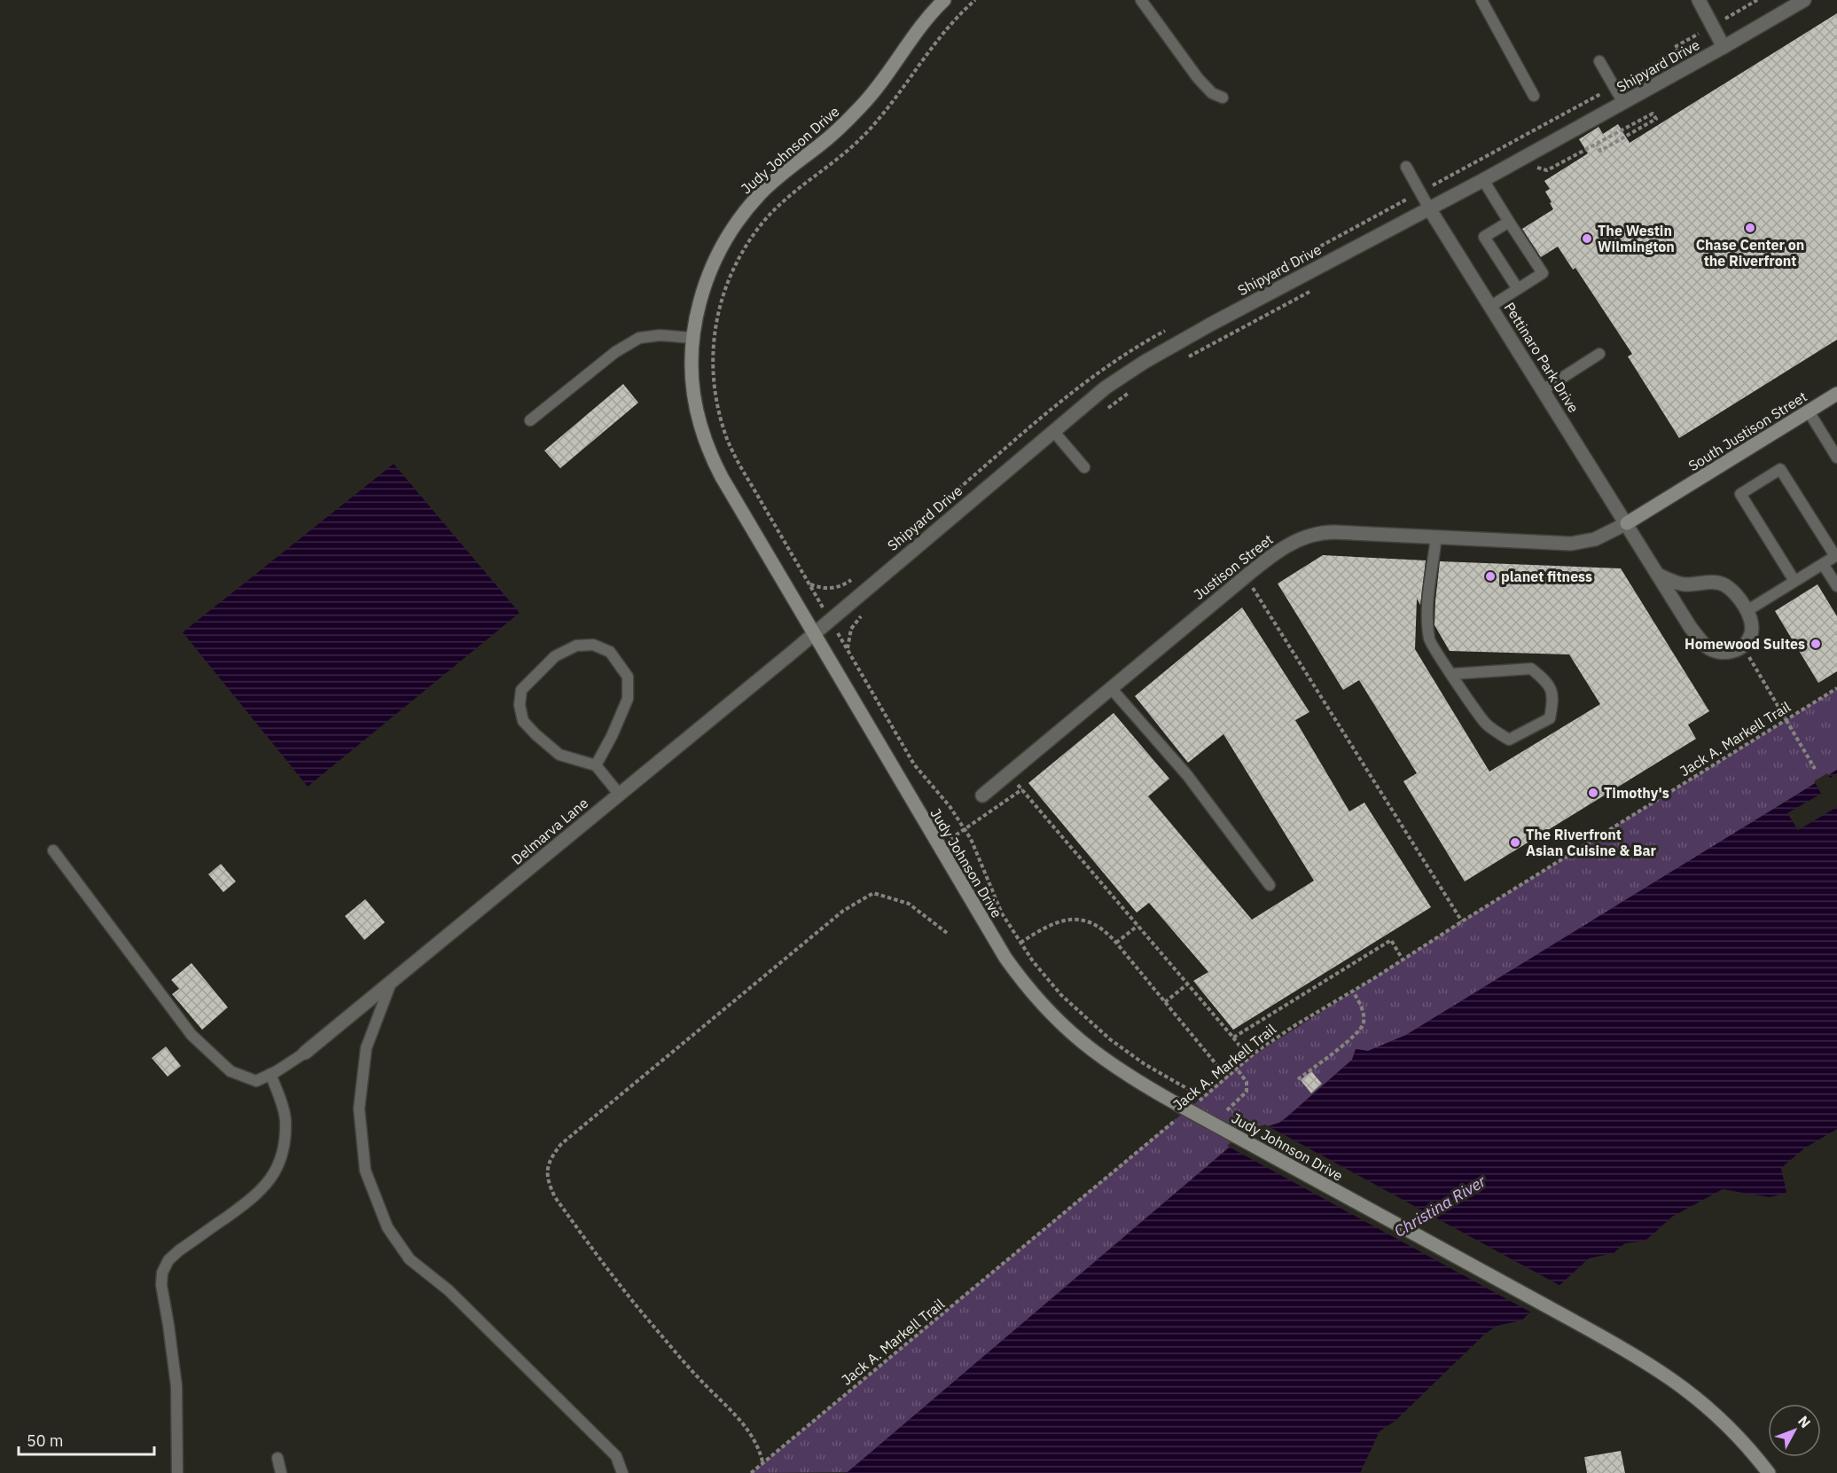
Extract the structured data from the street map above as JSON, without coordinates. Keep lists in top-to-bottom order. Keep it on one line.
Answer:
{"streets":{"street":["Shipyard Drive","Judy Johnson Drive","Pettinaro Park Drive","South Justison Street","Justison Street","Delmarva Lane"],"path":["Jack A. Markell Trail"]},"crossings":[["Shipyard Drive","Judy Johnson Drive"],["Shipyard Drive","Pettinaro Park Drive"],["Shipyard Drive","Delmarva Lane"],["Judy Johnson Drive","Jack A. Markell Trail"],["Judy Johnson Drive","Delmarva Lane"],["Pettinaro Park Drive","South Justison Street"],["Pettinaro Park Drive","Justison Street"],["South Justison Street","Justison Street"]],"water":["Christina River"],"places":["Chase Center on the Riverfront","The Westin Wilmington","planet fitness","Homewood Suites","Timothy's","The Riverfront Asian Cuisine & Bar"],"scale_bar":"50 m","north":"top right"}
